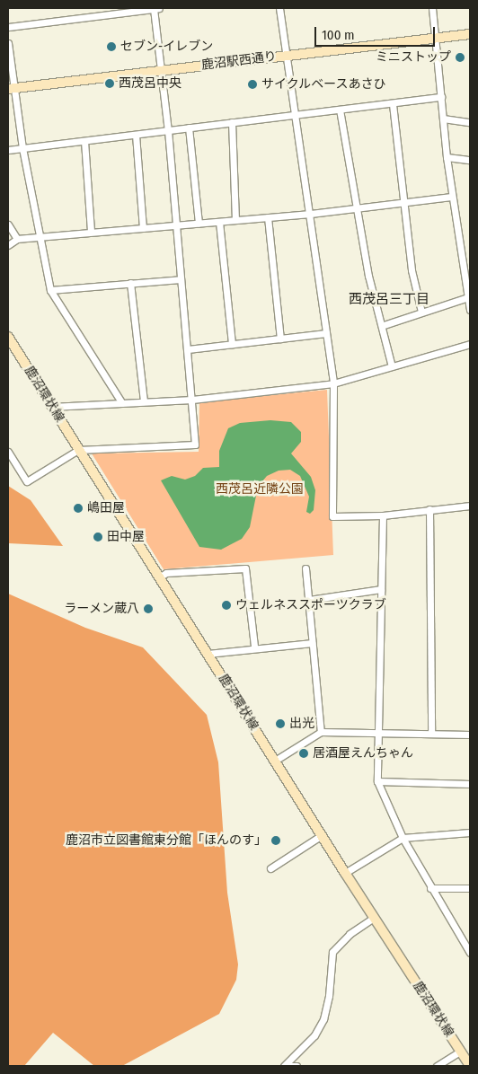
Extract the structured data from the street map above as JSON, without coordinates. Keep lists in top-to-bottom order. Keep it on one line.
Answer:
{"streets":{"main road":["鹿沼駅西通り","鹿沼環状線"]},"districts":["西茂呂三丁目"],"parks":["西茂呂近隣公園"],"places":["セブン-イレブン","ミニストップ","西茂呂中央","サイクルベースあさひ","嶋田屋","田中屋","ウェルネススポーツクラブ","ラーメン蔵八","出光","居酒屋えんちゃん","鹿沼市立図書館東分館「ほんのす」"],"scale_bar":"100 m"}
